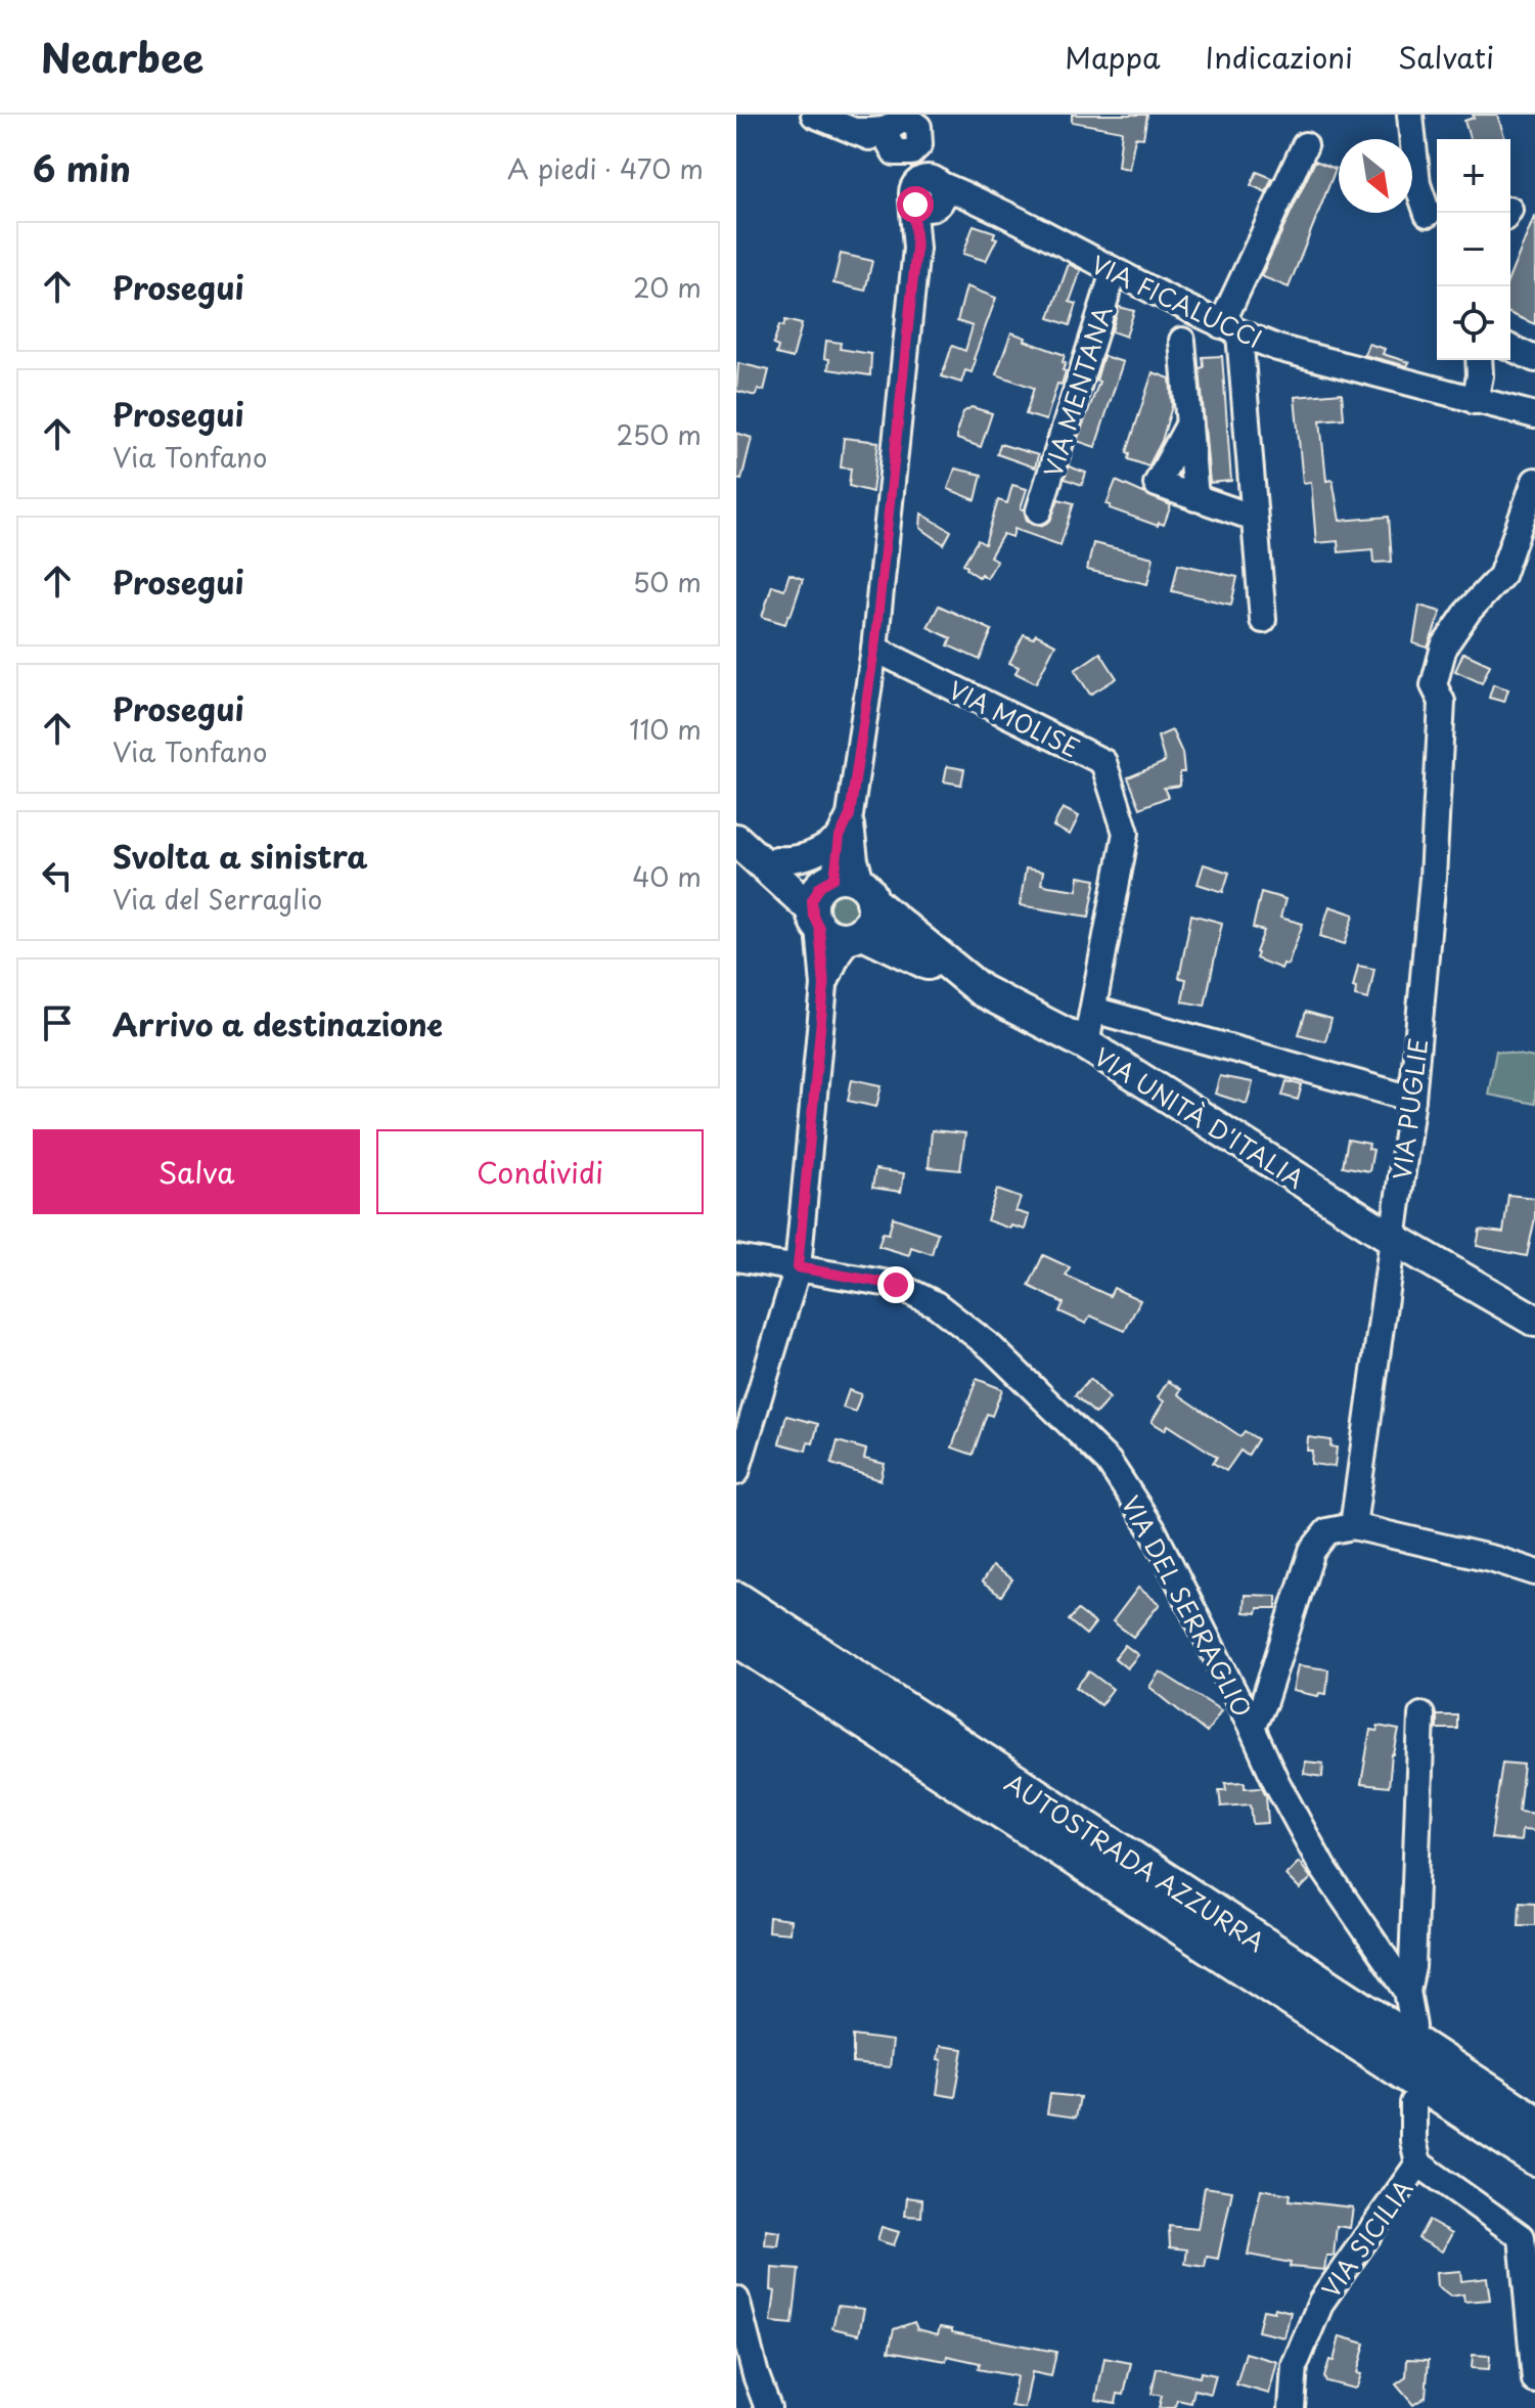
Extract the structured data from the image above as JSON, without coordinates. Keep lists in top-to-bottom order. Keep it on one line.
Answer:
{"streets":{"highway":["AUTOSTRADA AZZURRA"],"main road":["VIA UNITÀ D'ITALIA"],"street":["VIA FICALUCCI","VIA MENTANA","VIA MOLISE","VIA PUGLIE","VIA DEL SERRAGLIO","VIA SICILIA"]},"crossings":[["VIA FICALUCCI","VIA MENTANA"],["VIA MOLISE","VIA UNITÀ D'ITALIA"],["VIA PUGLIE","VIA UNITÀ D'ITALIA"]],"north":"bottom right","page":{"header":"Nearbee","nav":["Mappa","Indicazioni","Salvati"],"heading":["6 min","A piedi · 470 m"],"map_buttons":["+","−"],"list":[["Prosegui","20 m"],["Prosegui","Via Tonfano","250 m"],["Prosegui","50 m"],["Prosegui","Via Tonfano","110 m"],["Svolta a sinistra","Via del Serraglio","40 m"],"Arrivo a destinazione"],"buttons":["Salva","Condividi"]}}
